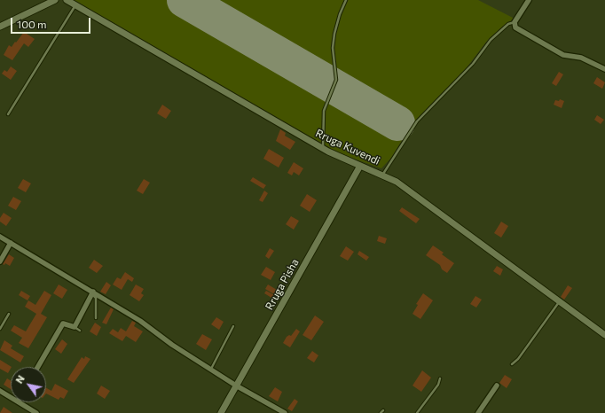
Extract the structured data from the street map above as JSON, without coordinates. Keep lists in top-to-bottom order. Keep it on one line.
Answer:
{"streets":{"street":["Rruga Kuvendi","Rruga Pisha"]},"crossings":[["Rruga Kuvendi","Rruga Pisha"]],"scale_bar":"100 m","north":"top left"}
